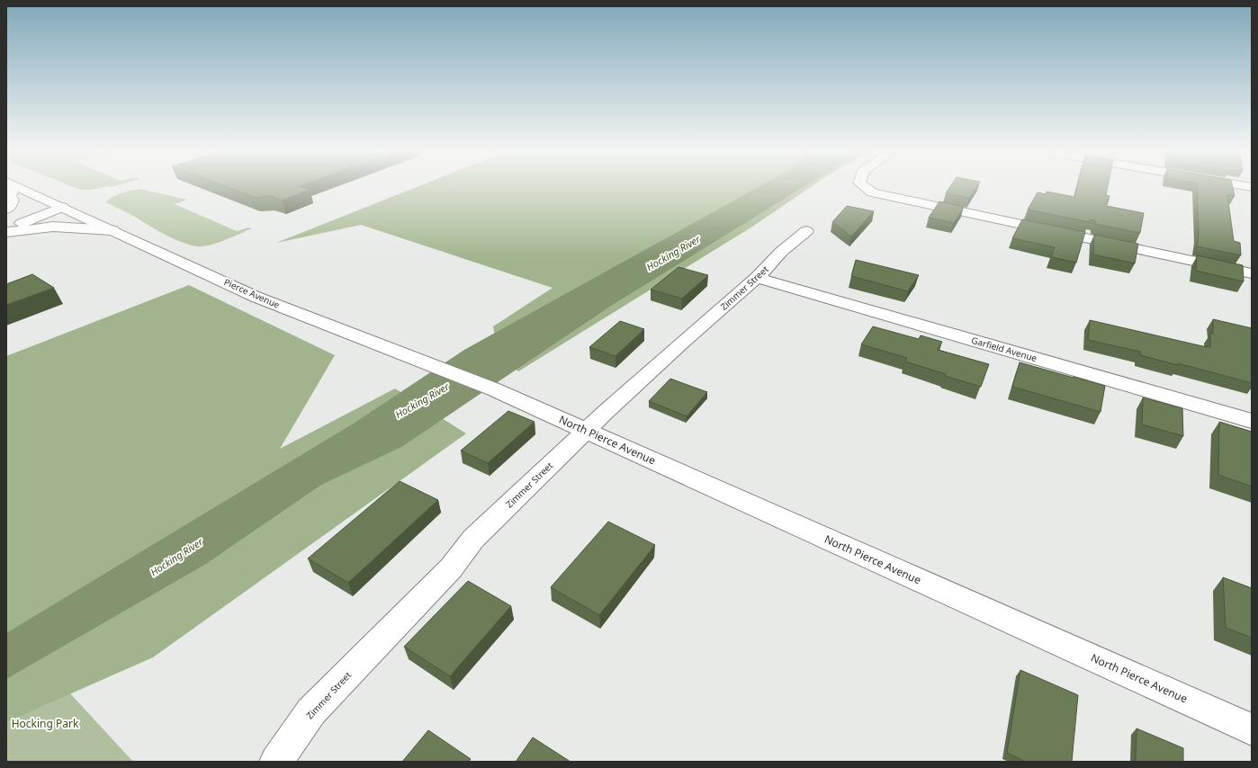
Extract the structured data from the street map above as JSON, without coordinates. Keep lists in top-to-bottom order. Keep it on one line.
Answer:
{"streets":{"street":["Zimmer Street","Pierce Avenue","Garfield Avenue","North Pierce Avenue"]},"crossings":[["Zimmer Street","Garfield Avenue"],["Zimmer Street","North Pierce Avenue"],["Pierce Avenue","North Pierce Avenue"]],"water":["Hocking River"],"parks":["Hocking Park"]}
